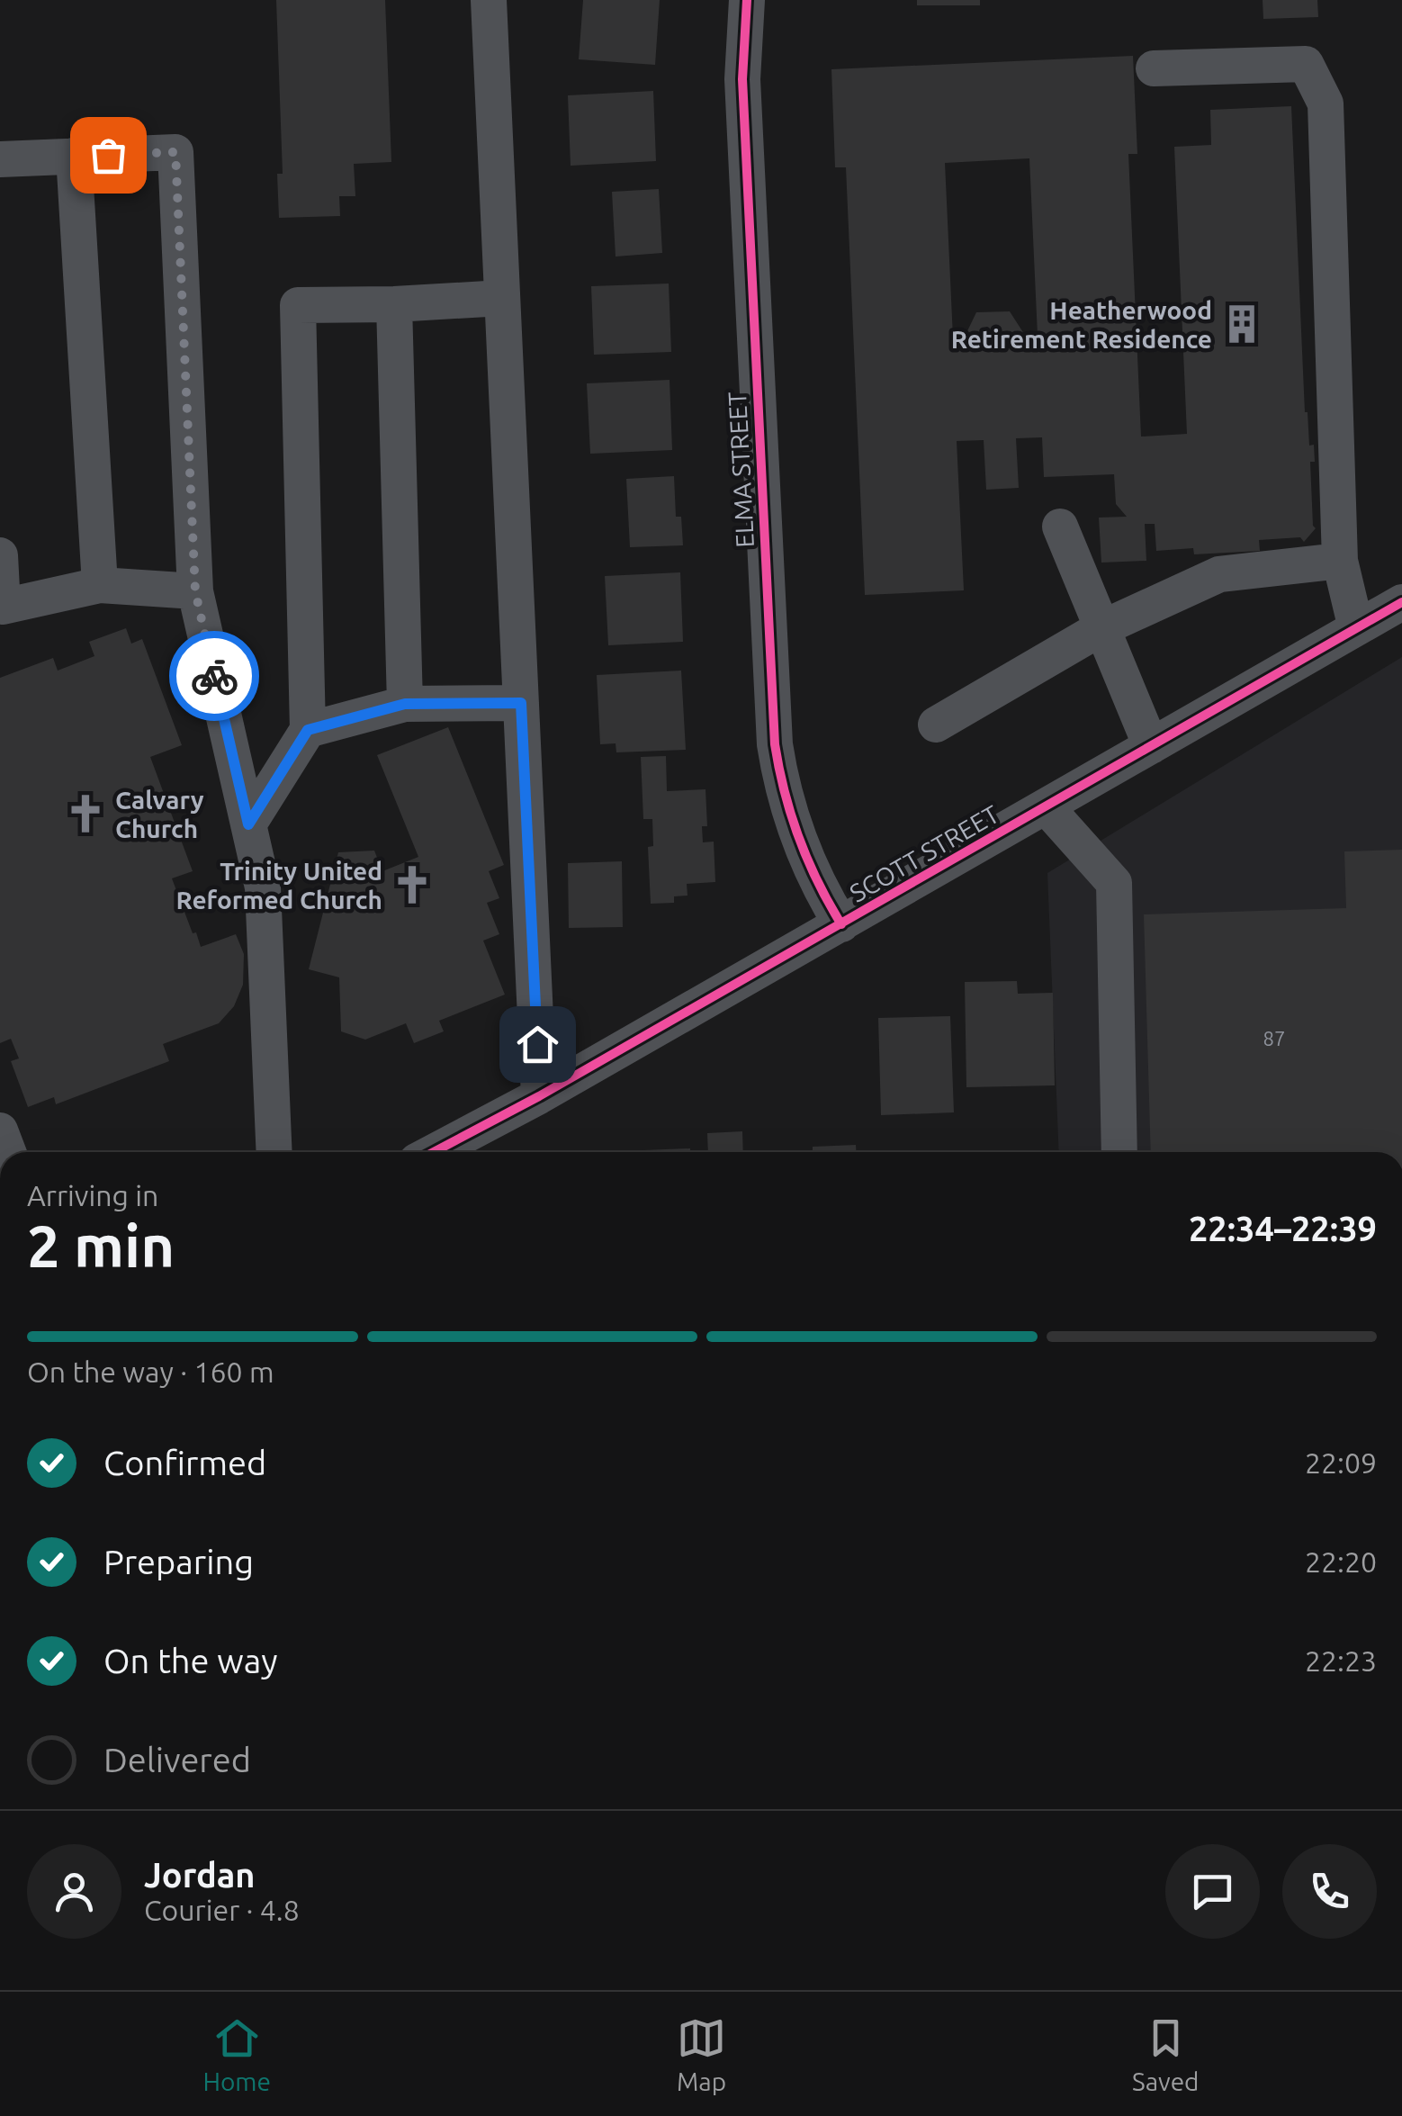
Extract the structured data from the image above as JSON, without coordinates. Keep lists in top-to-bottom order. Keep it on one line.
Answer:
{"streets":{"street":["ELMA STREET","SCOTT STREET"]},"crossings":[["ELMA STREET","SCOTT STREET"]],"places":{"building":["Heatherwood Retirement Residence"],"church":["Calvary Church","Trinity United Reformed Church"]},"house_numbers":["87"],"page":{"heading":["2 min","Arriving in","22:34–22:39"],"panel":["Jordan","Courier · 4.8"],"bar":"On the way · 160 m","list":[["Confirmed","22:09"],["Preparing","22:20"],["On the way","22:23"],"Delivered"],"tabs":["Home","Map","Saved"]}}
